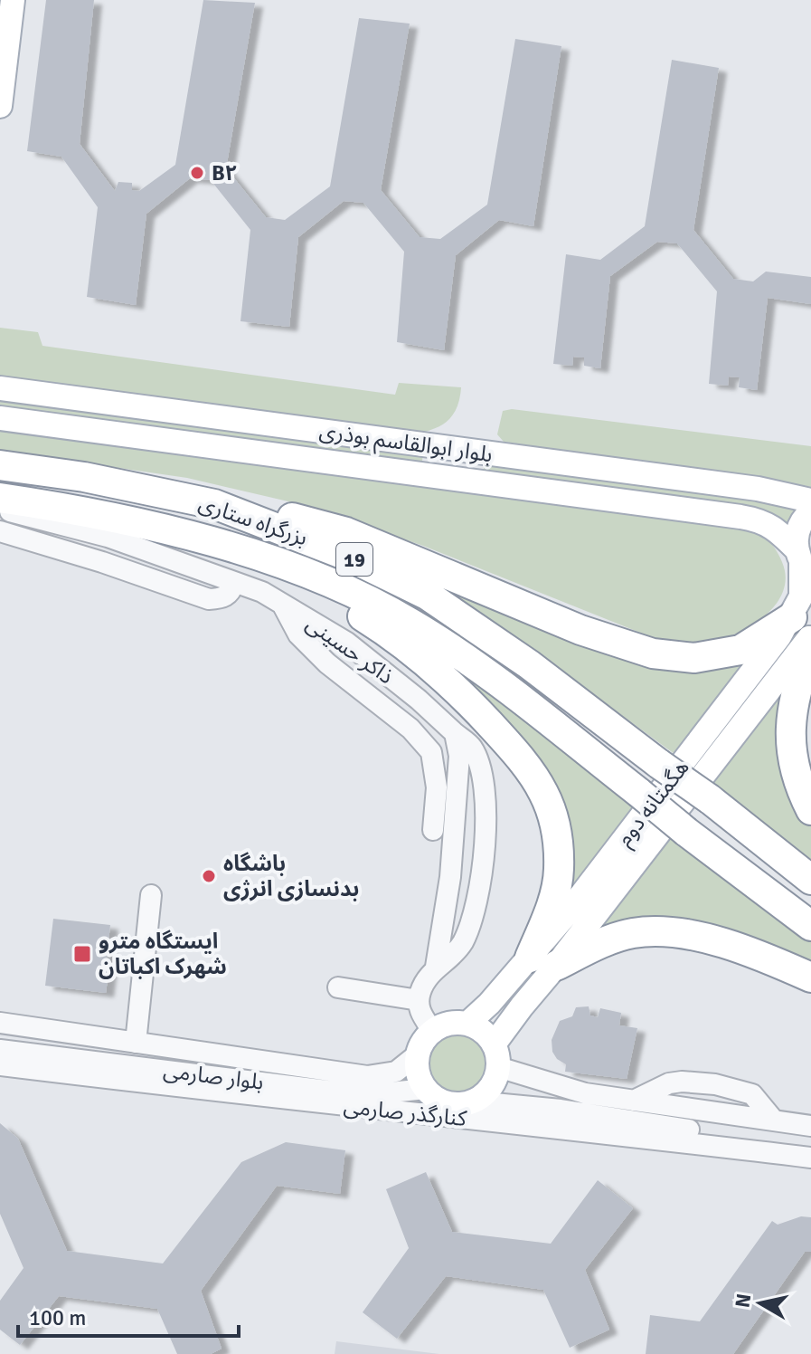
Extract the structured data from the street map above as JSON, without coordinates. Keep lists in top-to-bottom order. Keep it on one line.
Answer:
{"streets":{"highway":["بزرگراه ستاری","19"],"main road":["بلوار ابوالقاسم بوذری","هگمتانه دوم"],"street":["ذاکر حسینی","بلوار صارمی","کنارگذر صارمی"]},"crossings":[["بلوار ابوالقاسم بوذری","هگمتانه دوم"],["هگمتانه دوم","بلوار صارمی"],["هگمتانه دوم","کنارگذر صارمی"],["بلوار صارمی","کنارگذر صارمی"]],"places":{"other":["B۲","باشگاه بدنسازی انرژی"],"transit":["ایستگاه مترو شهرک اکباتان"]},"scale_bar":"100 m","north":"left"}
